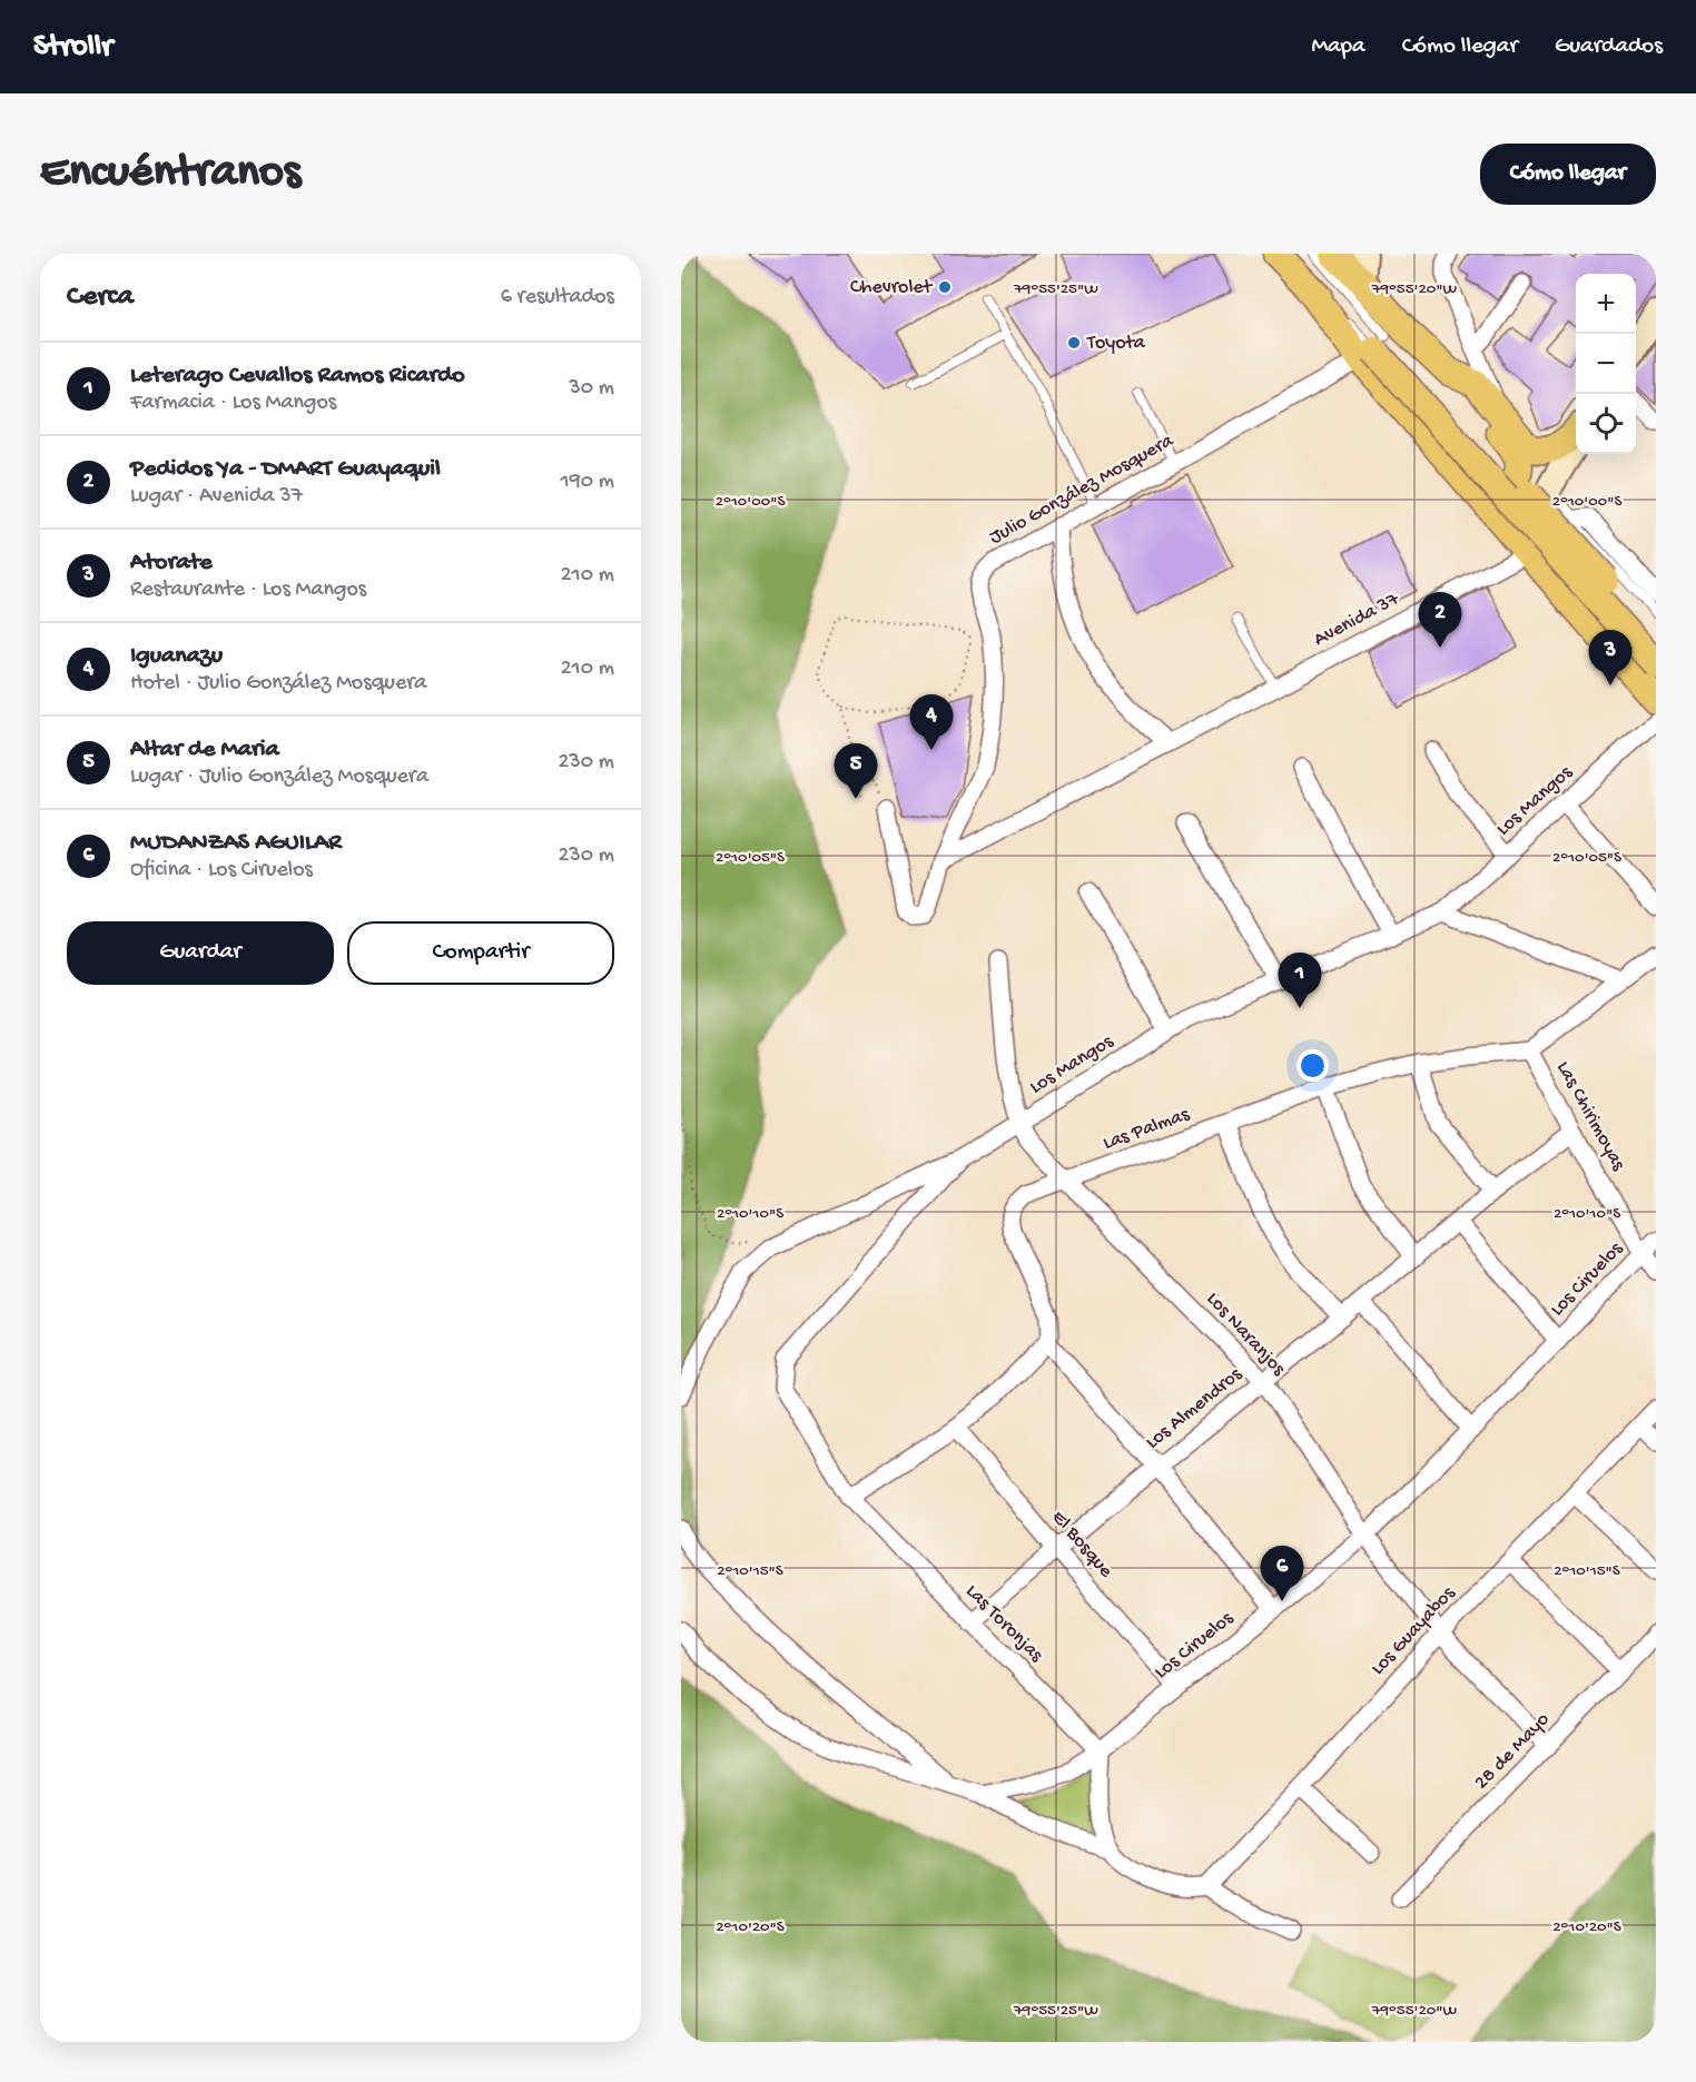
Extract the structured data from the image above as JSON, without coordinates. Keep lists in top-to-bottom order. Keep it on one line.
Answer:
{"streets":{"street":["Julio González Mosquera","Avenida 37","Los Mangos","Las Chirimoyas","Las Palmas","Los Ciruelos","Los Naranjos","Los Almendros","El Bosque","Las Toronjas","Los Guayabos","28 de Mayo"]},"crossings":[["Julio González Mosquera","Avenida 37"],["Los Mangos","Los Naranjos"],["Los Mangos","Las Toronjas"],["Las Chirimoyas","Las Palmas"],["Las Chirimoyas","Los Ciruelos"],["Las Chirimoyas","Los Almendros"],["Las Palmas","Los Naranjos"],["Los Ciruelos","Los Naranjos"],["Los Ciruelos","El Bosque"],["Los Ciruelos","Las Toronjas"],["Los Naranjos","Los Almendros"],["Los Naranjos","Los Guayabos"],["Los Naranjos","28 de Mayo"],["Los Almendros","El Bosque"],["Los Almendros","Las Toronjas"]],"places":["Chevrolet","Toyota"],"page":{"header":"Strollr","nav":["Mapa","Cómo llegar","Guardados"],"buttons":["Cómo llegar",["Guardar","Compartir"]],"title":"Encuéntranos","heading":["Cerca","6 resultados"],"map_buttons":["+","−"],"list":[{"mark":"1","name":"Leterago Cevallos Ramos Ricardo","note":"Farmacia · Los Mangos","value":"30 m"},{"mark":"2","name":"Pedidos Ya - DMART Guayaquil","note":"Lugar · Avenida 37","value":"190 m"},{"mark":"3","name":"Atorate","note":"Restaurante · Los Mangos","value":"210 m"},{"mark":"4","name":"Iguanazu","note":"Hotel · Julio González Mosquera","value":"210 m"},{"mark":"5","name":"Altar de Maria","note":"Lugar · Julio González Mosquera","value":"230 m"},{"mark":"6","name":"MUDANZAS AGUILAR","note":"Oficina · Los Ciruelos","value":"230 m"}],"pins":["2","3","4","5","1","6"]},"coordinates":["79°55'25\"W","79°55'20\"W","2°10'00\"S","2°10'05\"S","2°10'10\"S","2°10'15\"S","2°10'20\"S"]}
